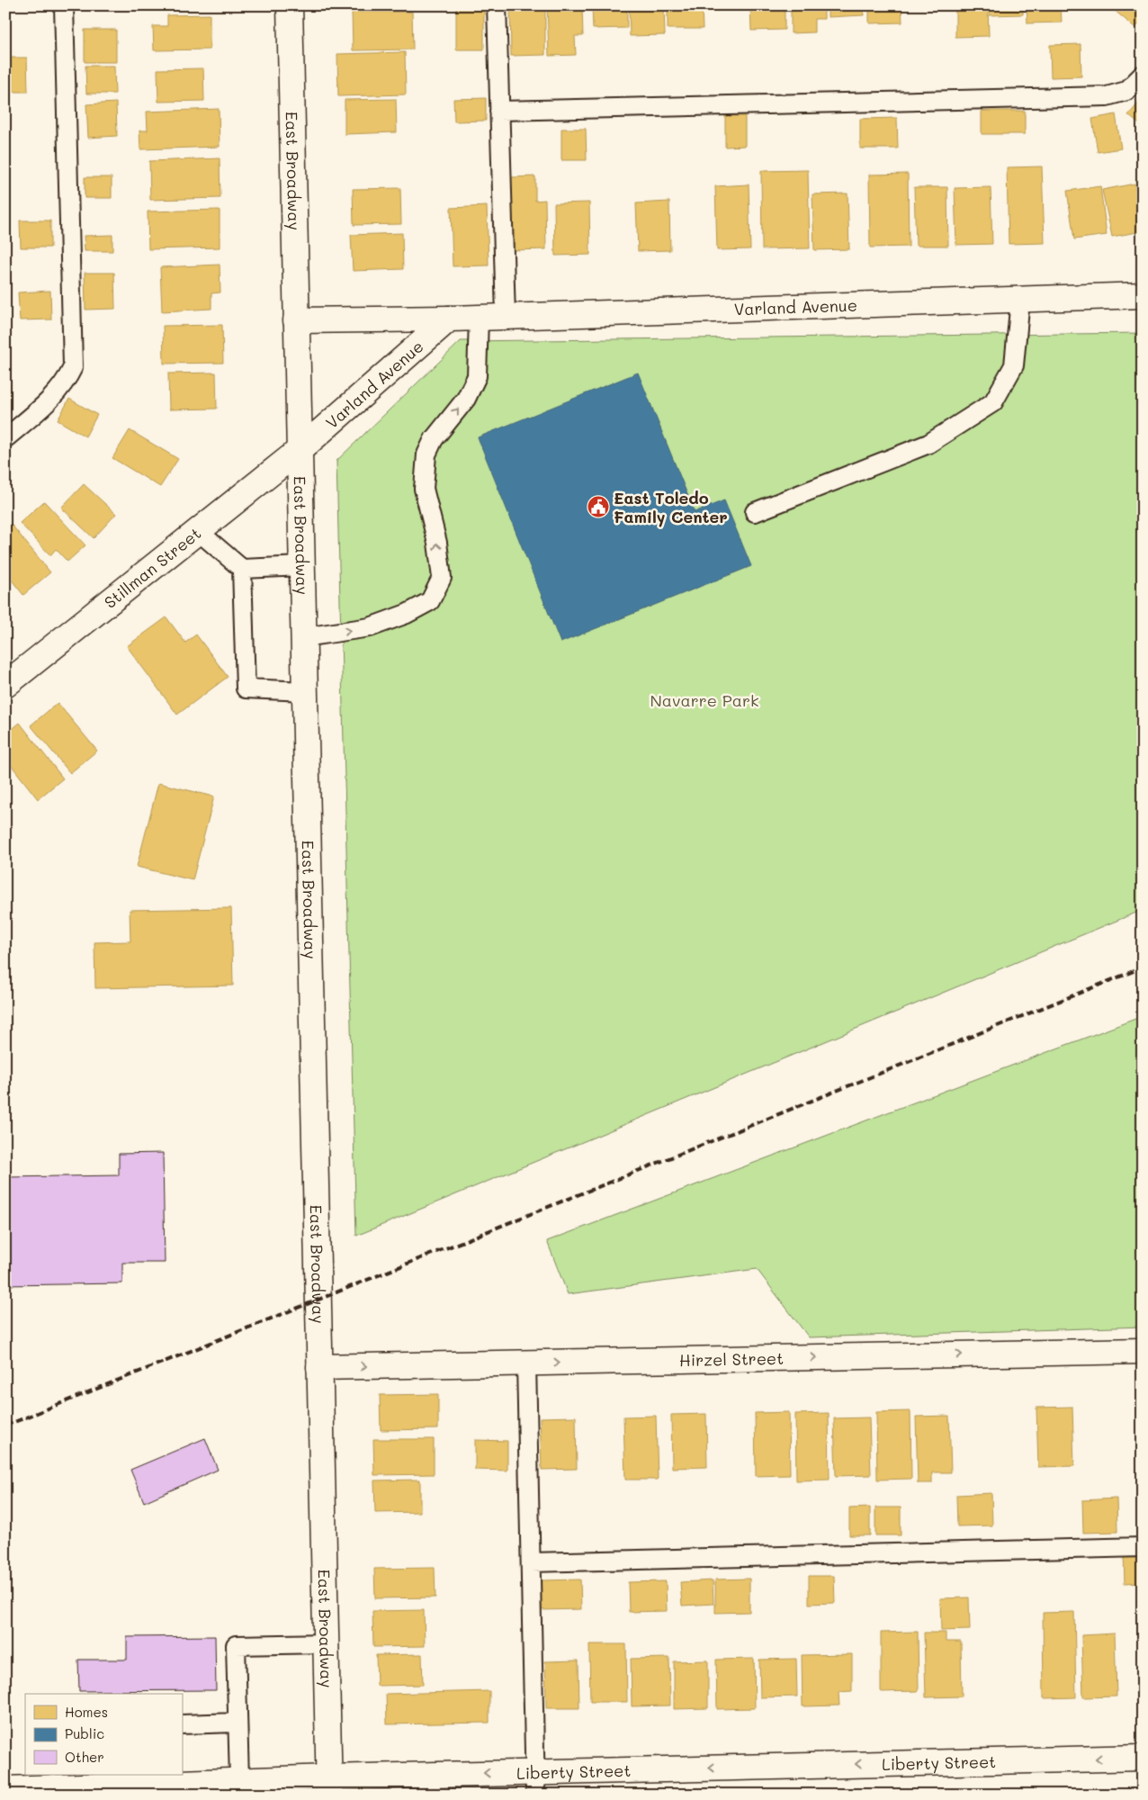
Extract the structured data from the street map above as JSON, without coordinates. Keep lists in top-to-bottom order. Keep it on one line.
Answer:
{"streets":{"street":["East Broadway","Varland Avenue","Stillman Street","Hirzel Street","Liberty Street"]},"crossings":[["East Broadway","Varland Avenue"],["East Broadway","Stillman Street"],["East Broadway","Hirzel Street"],["East Broadway","Liberty Street"],["Varland Avenue","Stillman Street"]],"one_way":["Hirzel Street","Liberty Street"],"parks":["Navarre Park"],"places":{"public building":["East Toledo Family Center"]},"legend":["Homes","Public","Other"]}
